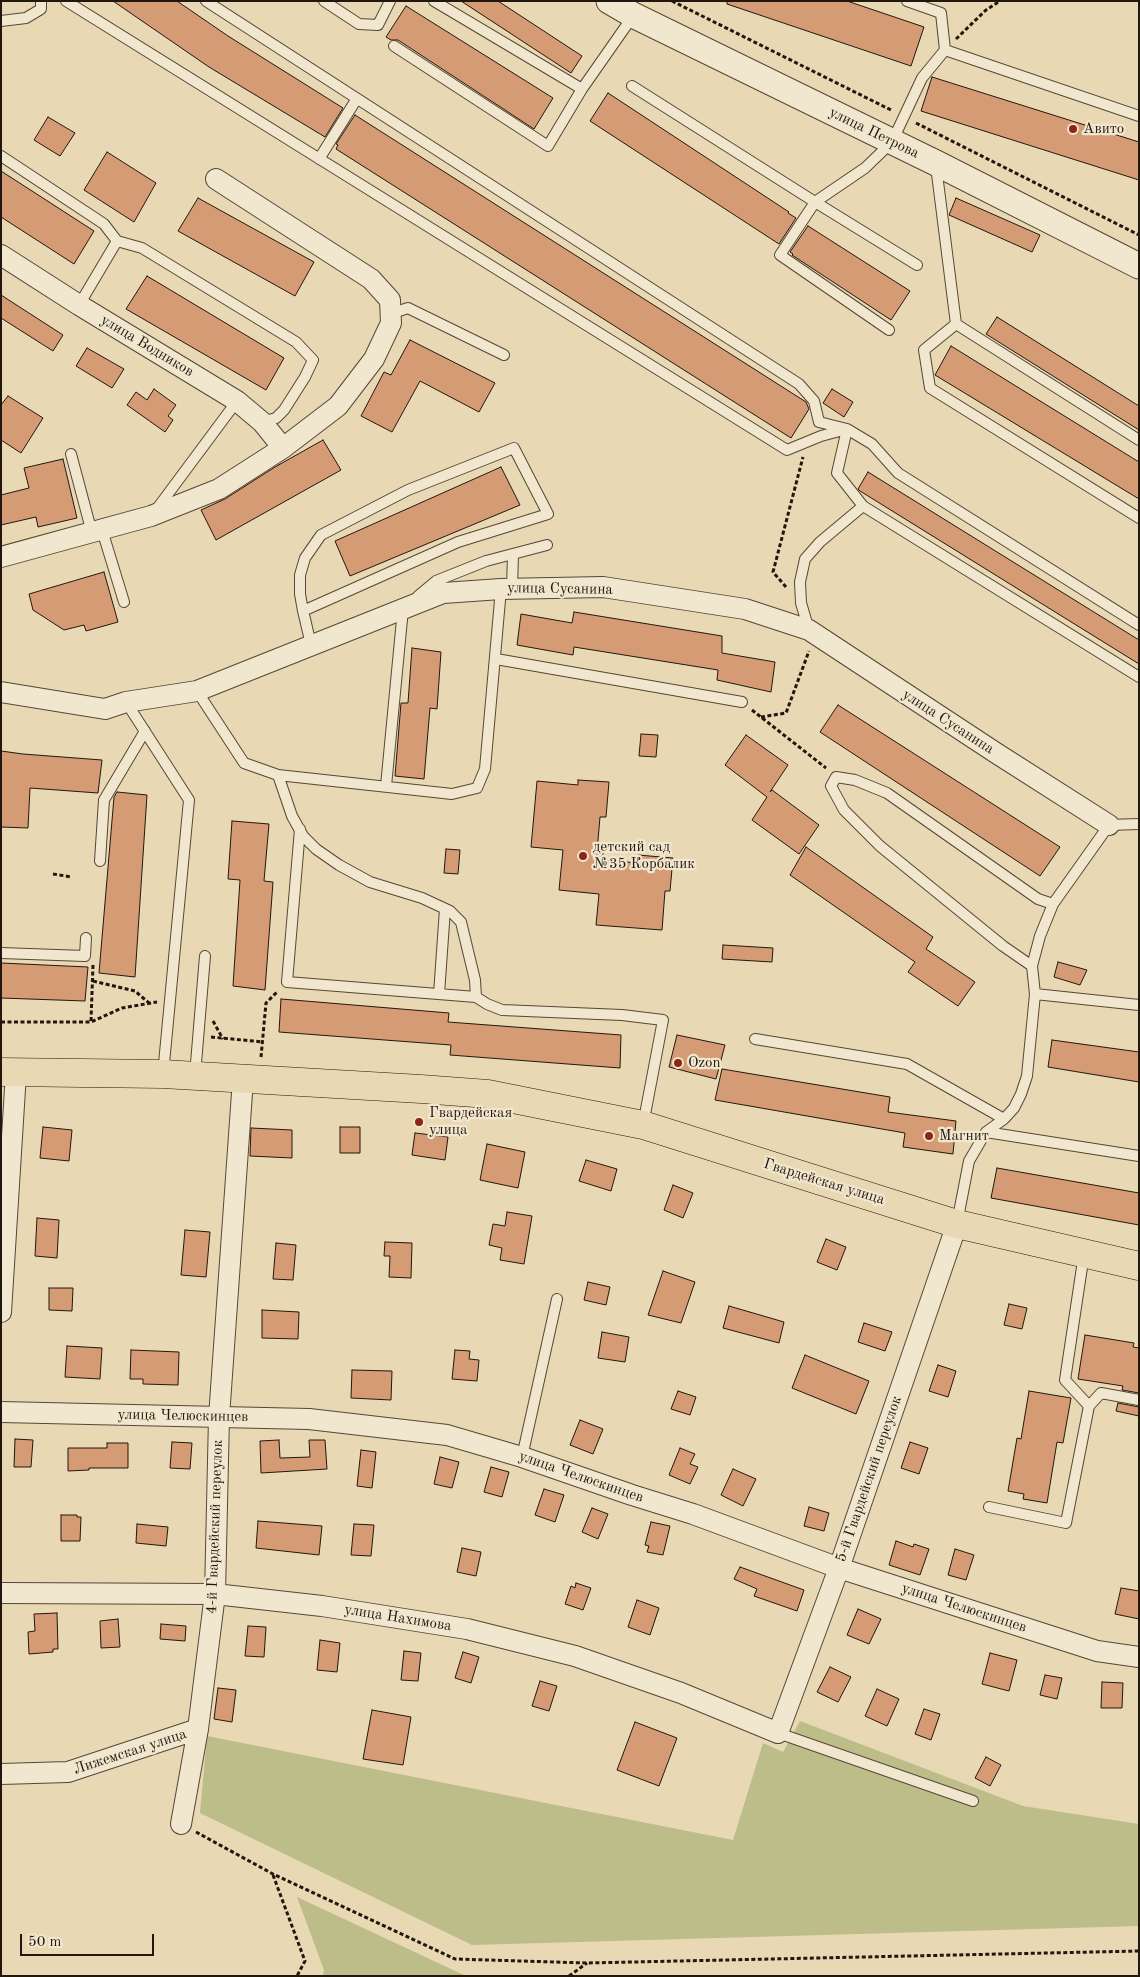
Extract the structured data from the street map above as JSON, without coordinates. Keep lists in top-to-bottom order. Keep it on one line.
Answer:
{"streets":{"main road":["Гвардейская улица"],"street":["улица Петрова","улица Водников","улица Сусанина","улица Челюскинцев","5-й Гвардейский переулок","4-й Гвардейский переулок","улица Нахимова","Лижемская улица"]},"crossings":[["Гвардейская улица","5-й Гвардейский переулок"],["Гвардейская улица","4-й Гвардейский переулок"],["улица Челюскинцев","5-й Гвардейский переулок"],["улица Челюскинцев","4-й Гвардейский переулок"],["5-й Гвардейский переулок","улица Нахимова"],["4-й Гвардейский переулок","улица Нахимова"],["4-й Гвардейский переулок","Лижемская улица"]],"places":["Авито","детский сад №35 Корбалик","Ozon","Гвардейская улица","Магнит"],"scale_bar":"50 m"}
